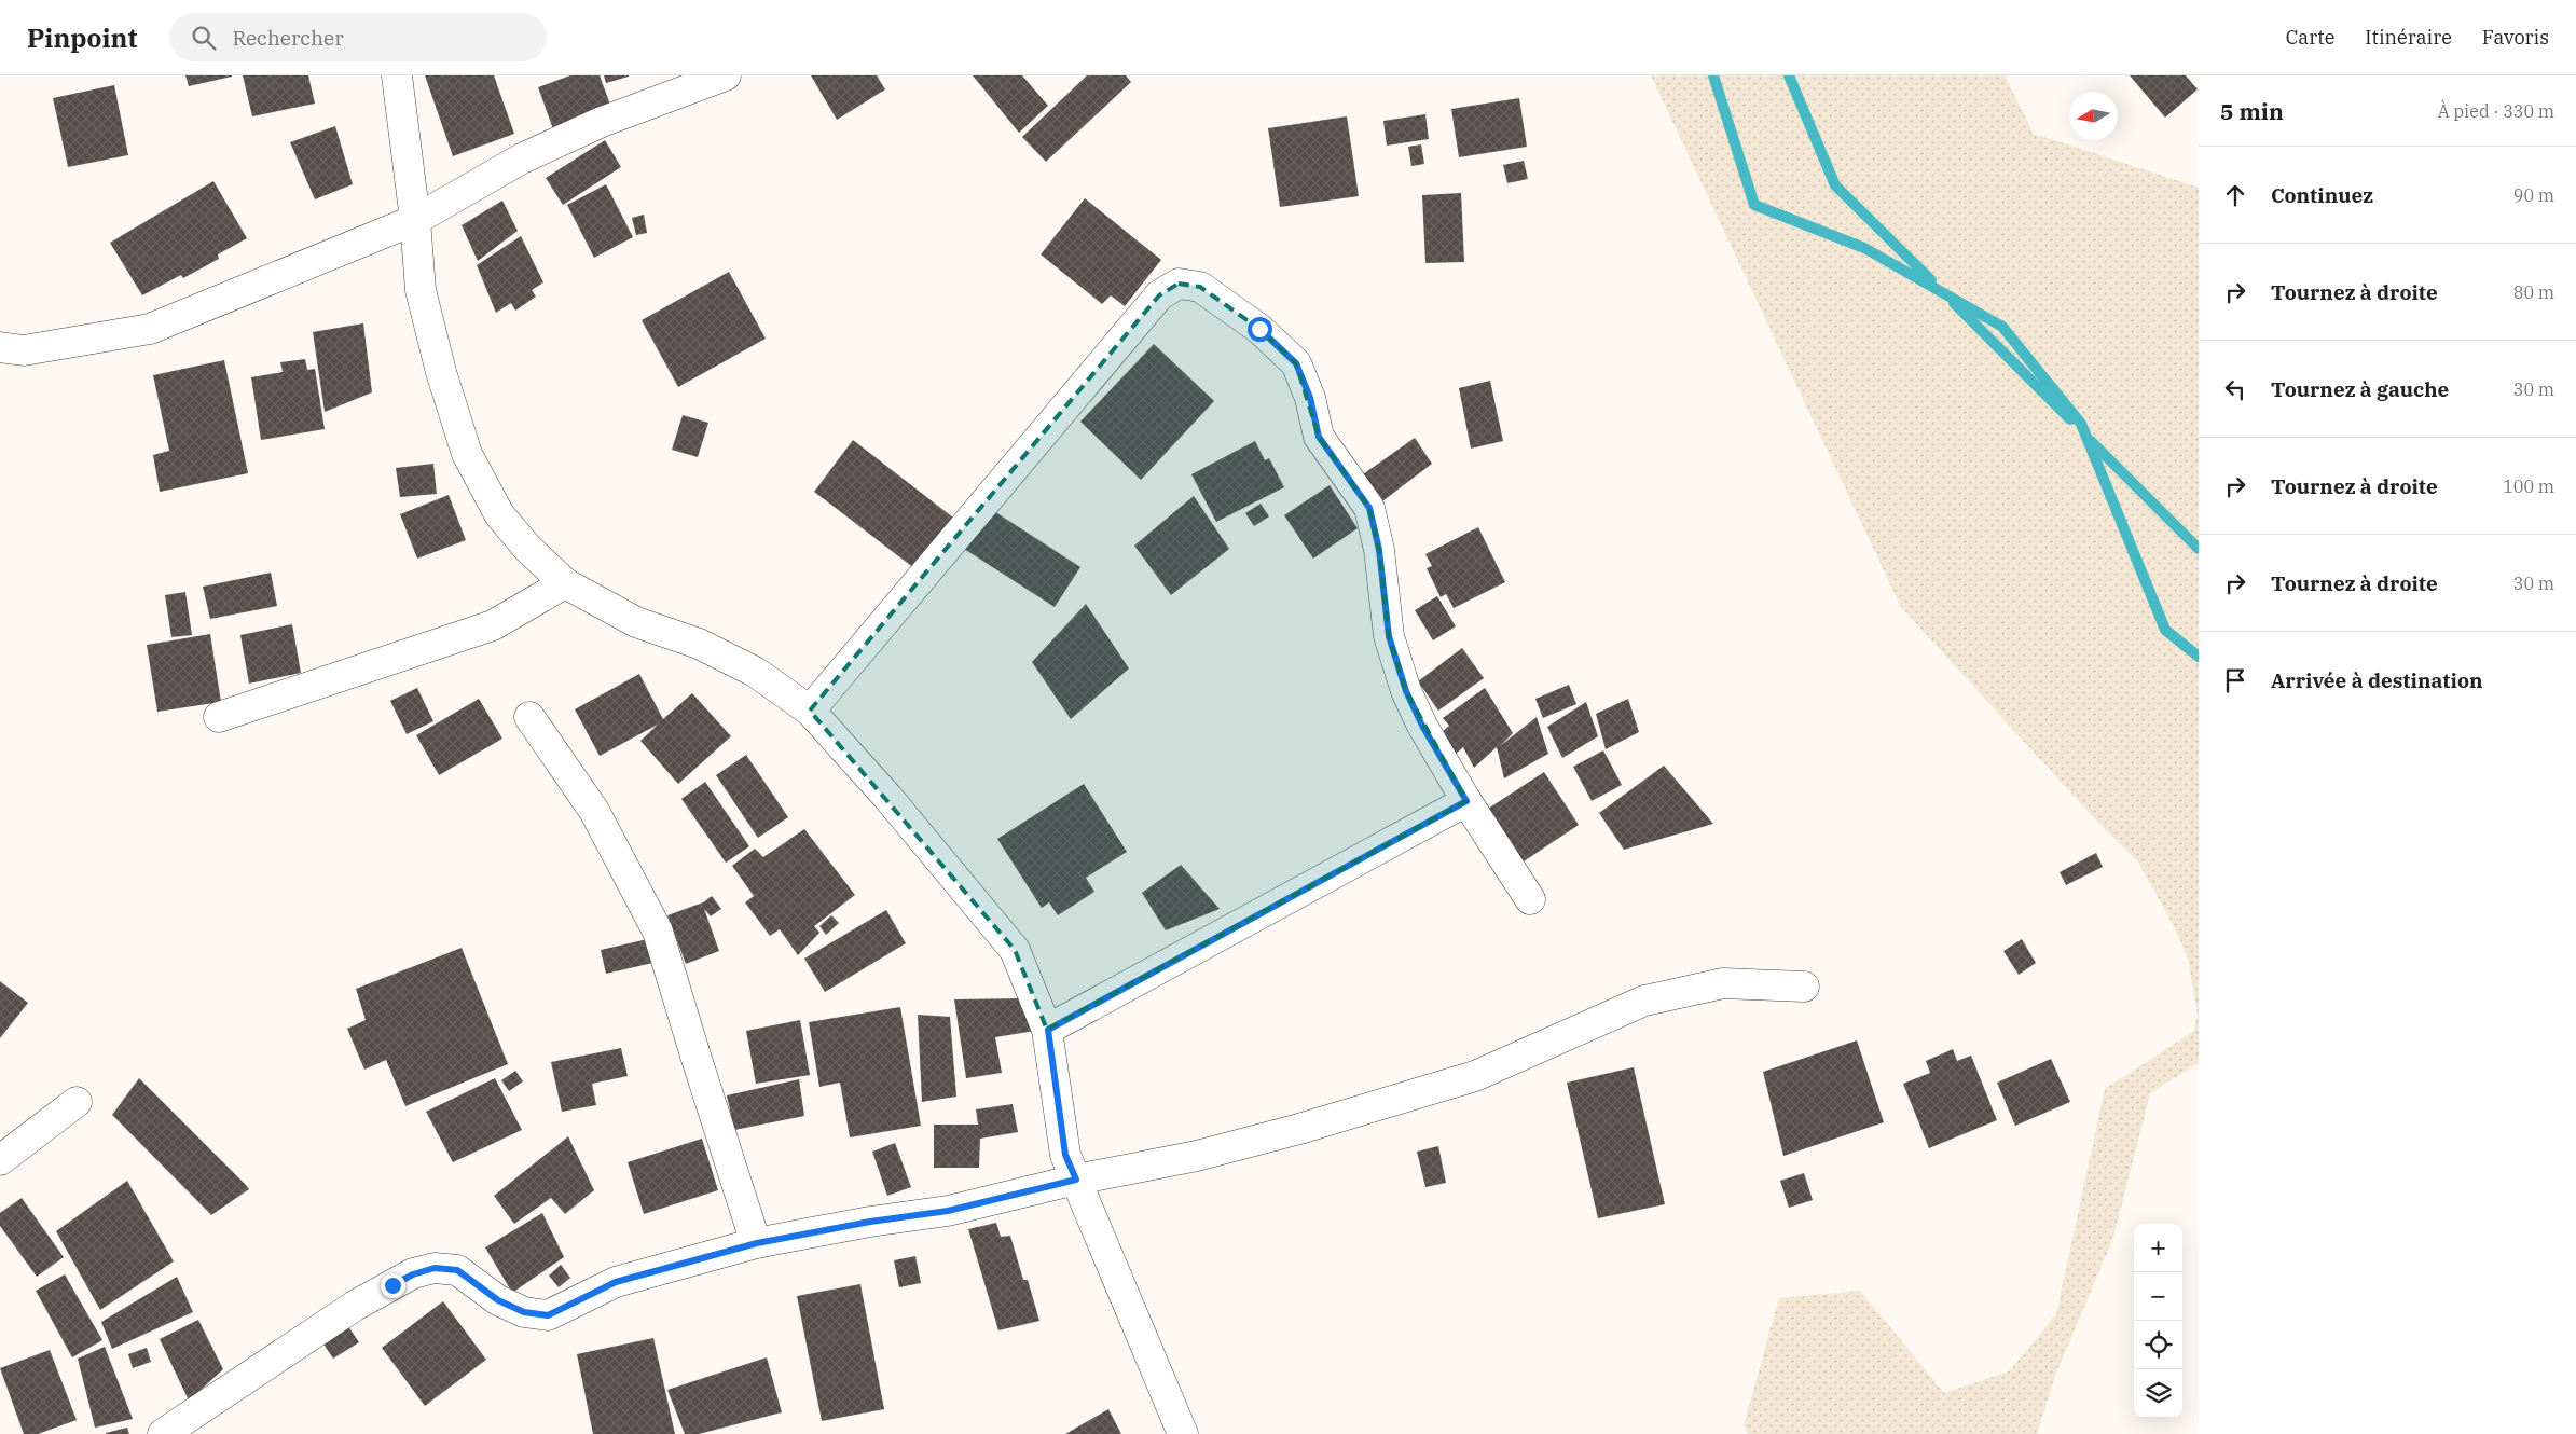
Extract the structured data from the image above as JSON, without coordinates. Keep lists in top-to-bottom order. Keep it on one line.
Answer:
{"north":"left","page":{"header":"Pinpoint","search":"Rechercher","nav":["Carte","Itinéraire","Favoris"],"heading":["5 min","À pied · 330 m"],"list":[["Continuez","90 m"],["Tournez à droite","80 m"],["Tournez à gauche","30 m"],["Tournez à droite","100 m"],["Tournez à droite","30 m"],"Arrivée à destination"],"map_buttons":["+","−"]}}
